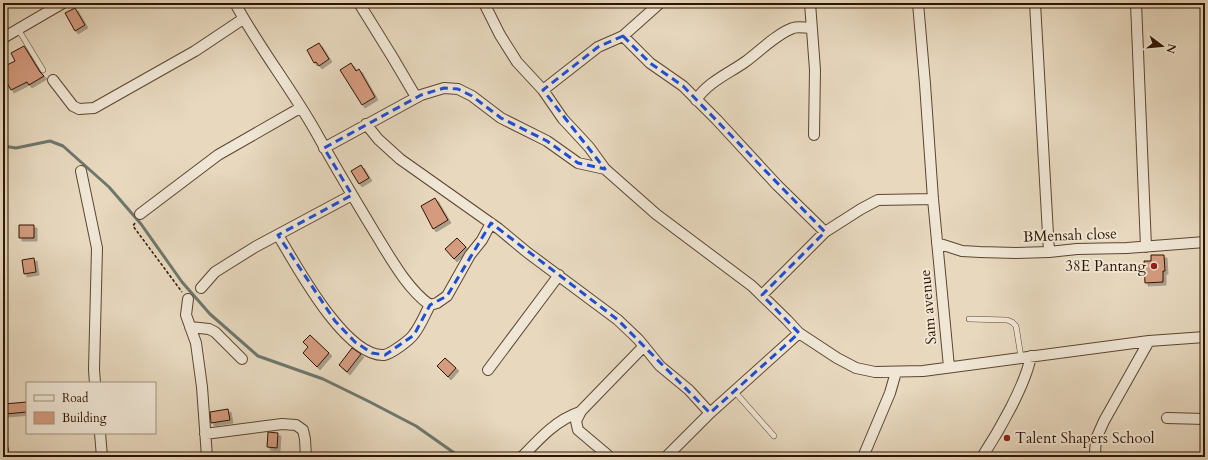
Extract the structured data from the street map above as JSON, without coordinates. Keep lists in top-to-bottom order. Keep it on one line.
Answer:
{"streets":{"street":["BMensah close","Sam avenue"]},"crossings":[["BMensah close","Sam avenue"]],"places":["38E Pantang","Talent Shapers School"],"legend":["Road","Building"],"north":"right"}
